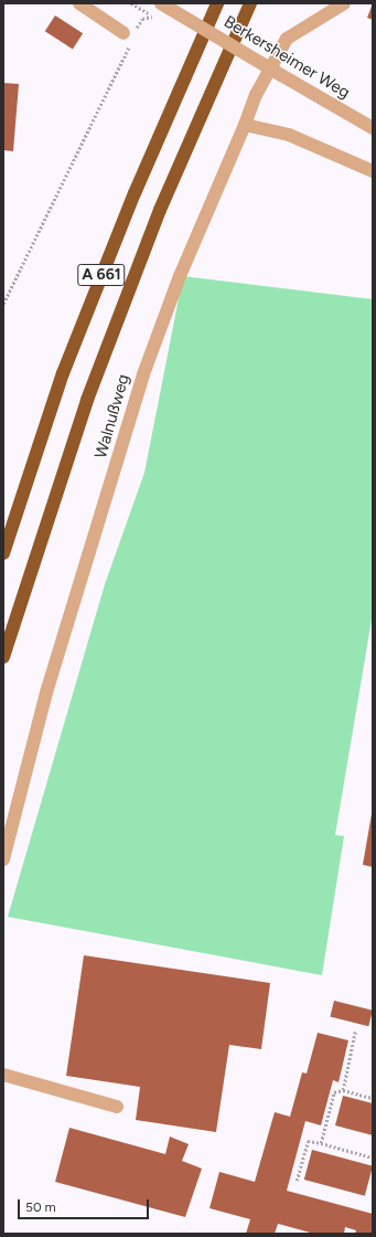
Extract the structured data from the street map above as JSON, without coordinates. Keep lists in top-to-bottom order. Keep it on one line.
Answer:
{"streets":{"highway":["A 661"],"street":["Berkersheimer Weg","Walnußweg"]},"scale_bar":"50 m"}
